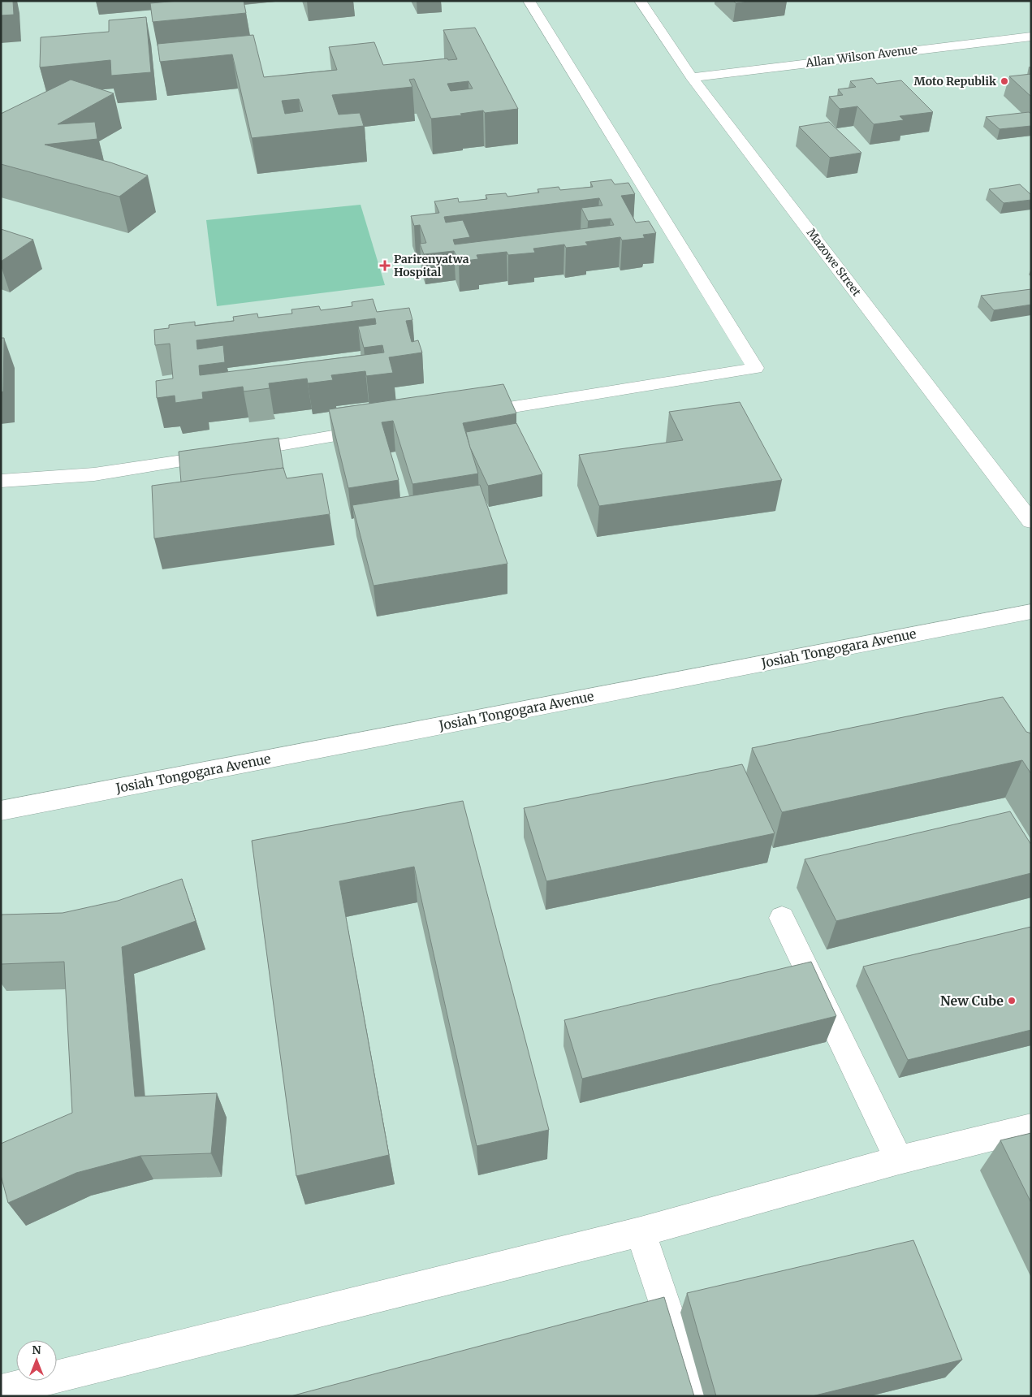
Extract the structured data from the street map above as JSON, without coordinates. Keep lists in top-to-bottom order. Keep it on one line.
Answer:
{"streets":{"street":["Allan Wilson Avenue","Mazowe Street","Josiah Tongogara Avenue"]},"crossings":[["Allan Wilson Avenue","Mazowe Street"]],"places":{"other":["Moto Republik","New Cube"],"health":["Parirenyatwa Hospital"]},"north":"top"}
